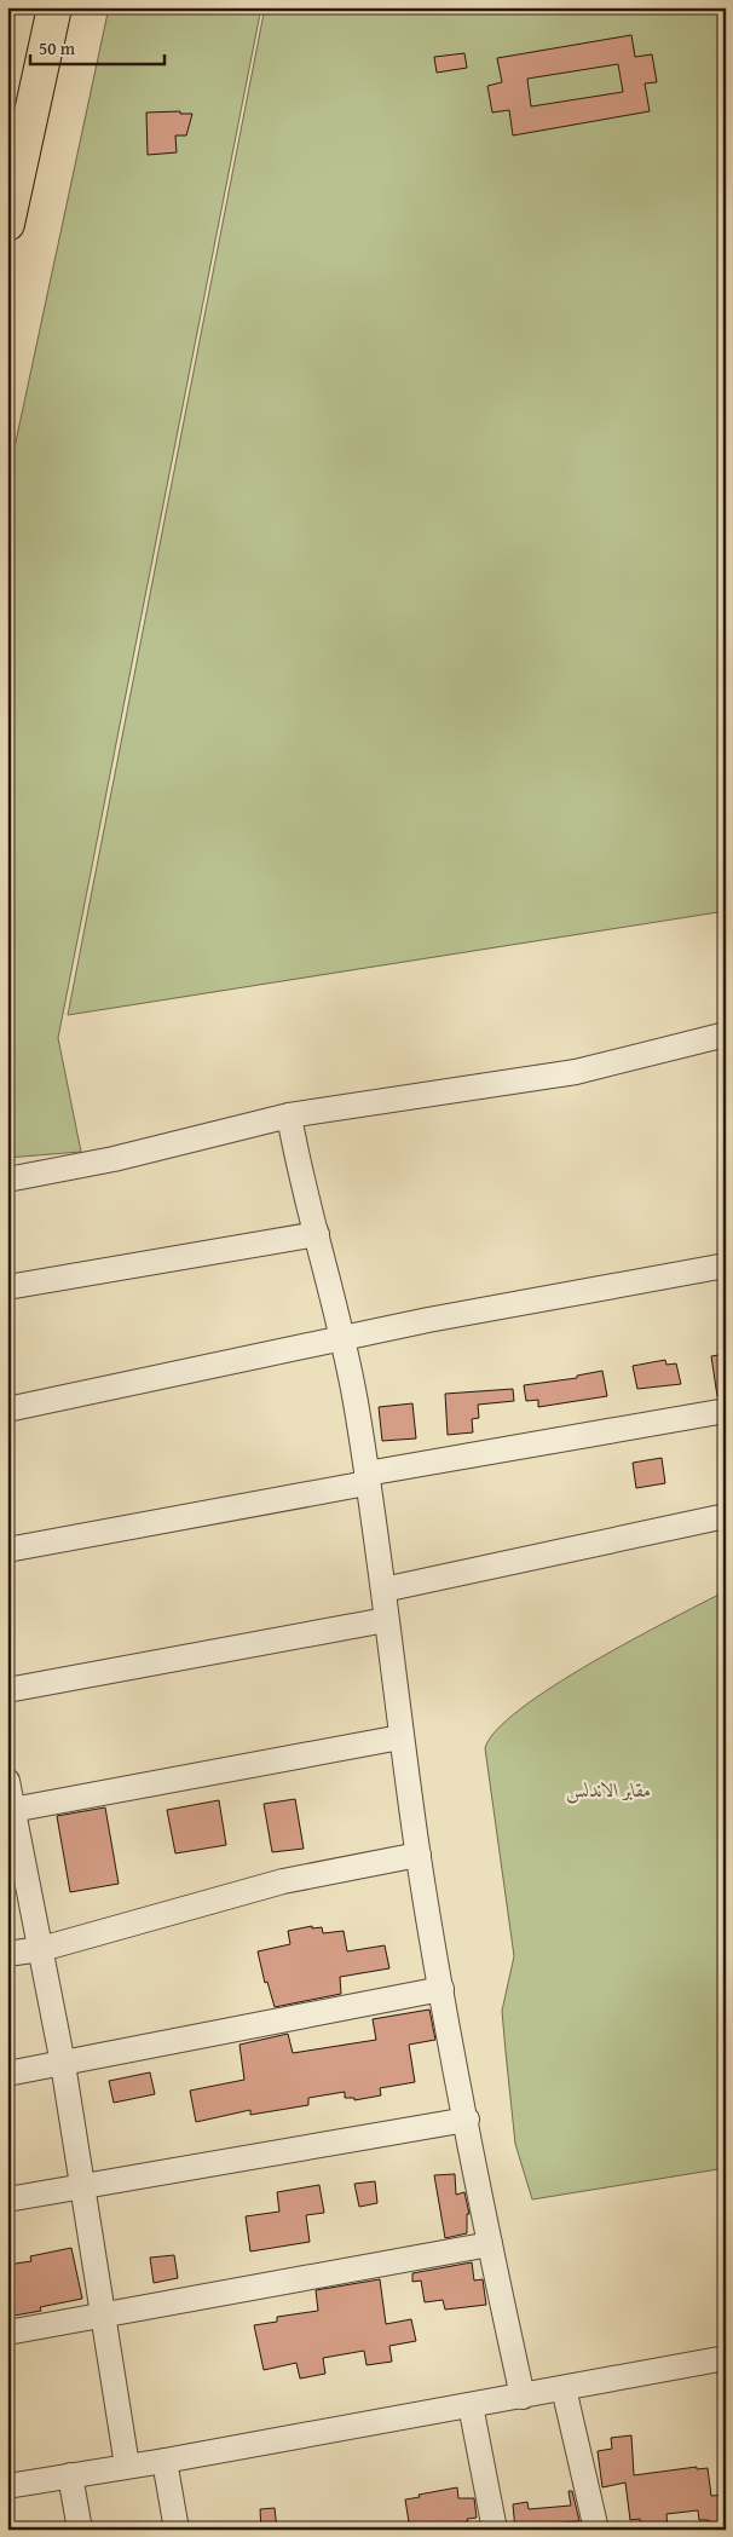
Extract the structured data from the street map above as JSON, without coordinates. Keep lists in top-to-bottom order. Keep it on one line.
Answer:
{"parks":["مقابر الاندلس"],"scale_bar":"50 m"}
